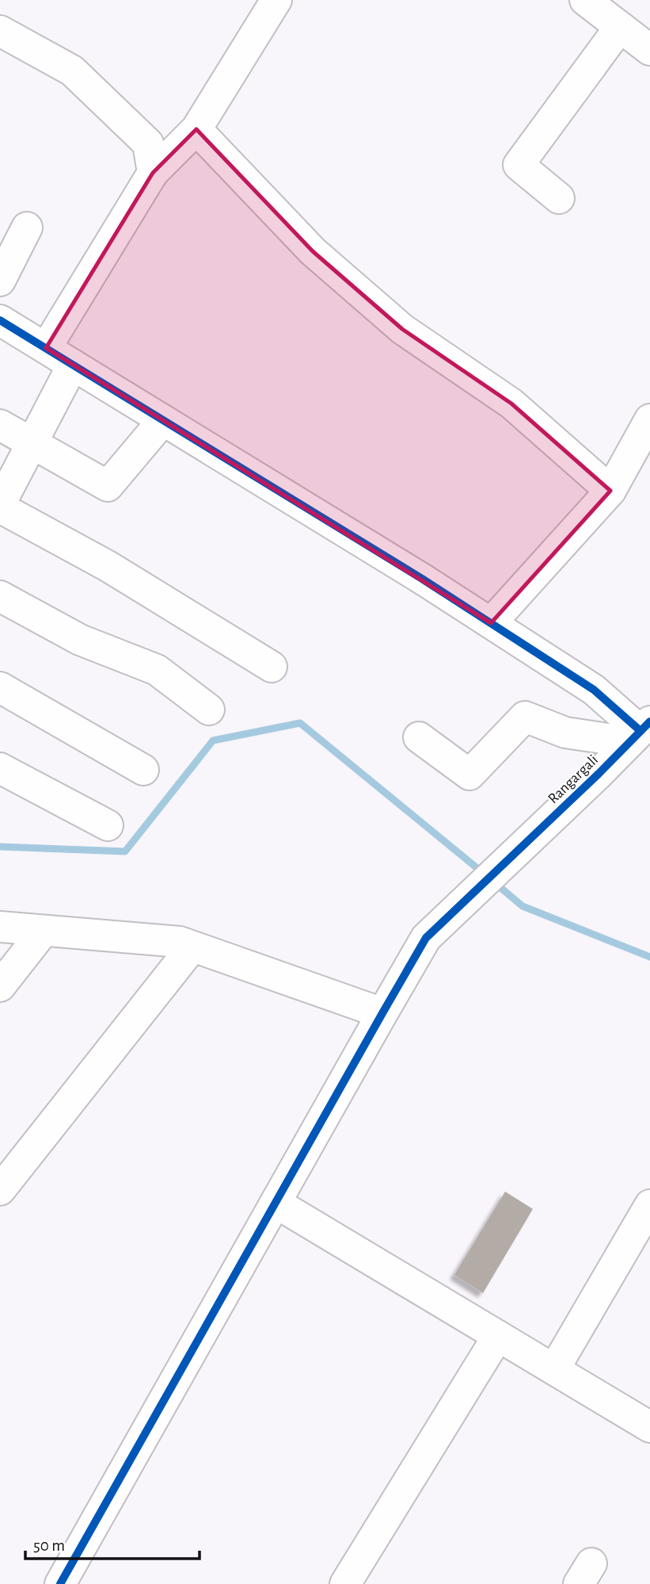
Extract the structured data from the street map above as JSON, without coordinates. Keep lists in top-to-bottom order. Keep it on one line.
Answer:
{"streets":{"street":["Rangargali"]},"scale_bar":"50 m"}
